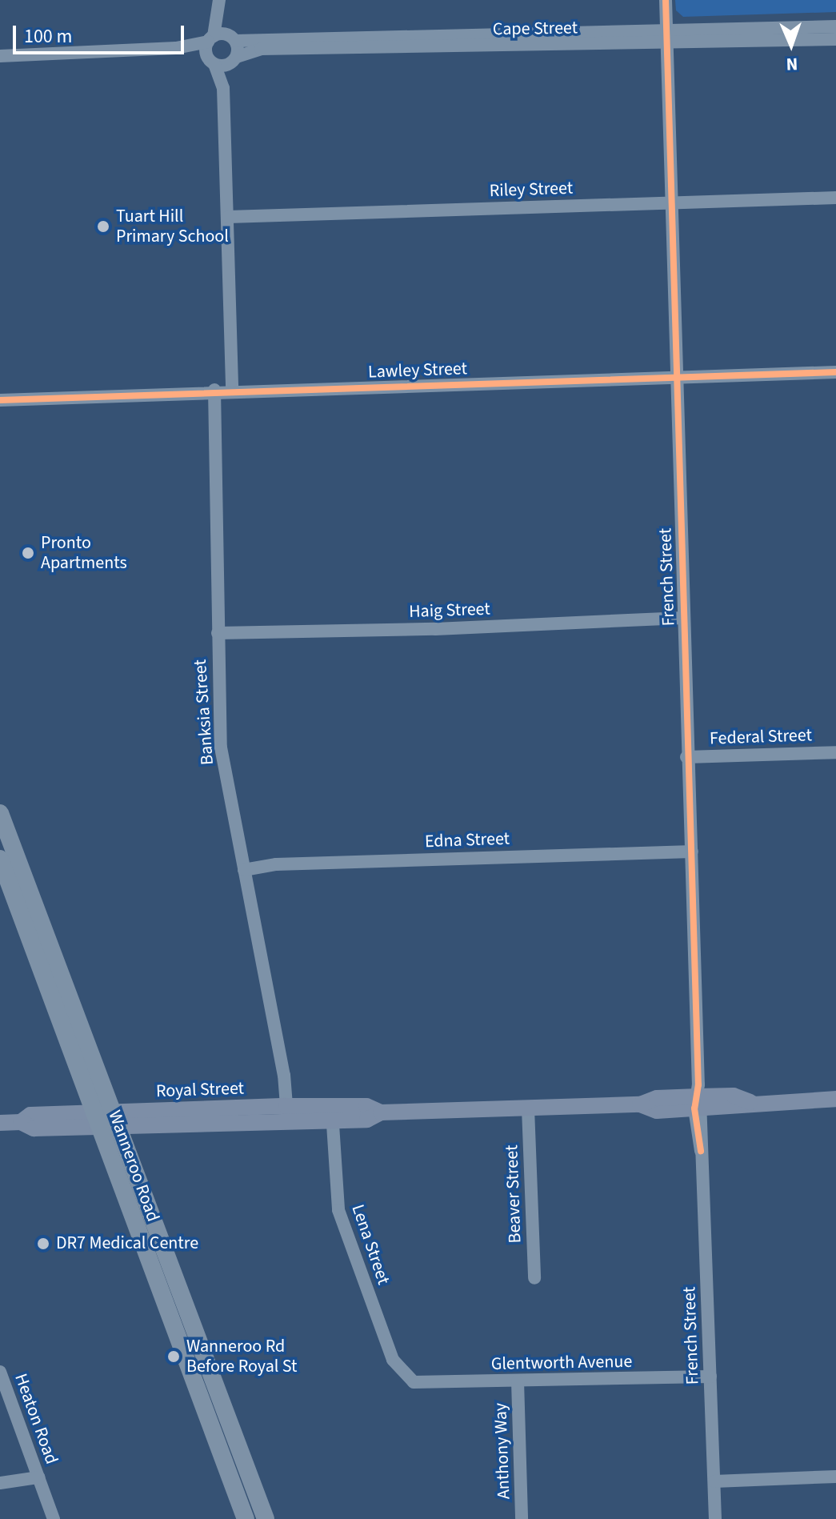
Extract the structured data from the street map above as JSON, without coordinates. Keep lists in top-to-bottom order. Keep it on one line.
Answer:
{"streets":{"highway":["Wanneroo Road"],"main road":["Royal Street"],"street":["Cape Street","Riley Street","Lawley Street","French Street","Haig Street","Banksia Street","Federal Street","Edna Street","Beaver Street","Lena Street","Glentworth Avenue","Heaton Road","Anthony Way"]},"crossings":[["Cape Street","French Street"],["Riley Street","French Street"],["Lawley Street","French Street"],["Lawley Street","Banksia Street"],["French Street","Haig Street"],["French Street","Federal Street"],["French Street","Edna Street"],["French Street","Royal Street"],["French Street","Glentworth Avenue"],["Haig Street","Banksia Street"],["Banksia Street","Edna Street"],["Banksia Street","Royal Street"],["Royal Street","Wanneroo Road"],["Royal Street","Beaver Street"],["Royal Street","Lena Street"],["Lena Street","Glentworth Avenue"],["Glentworth Avenue","Anthony Way"]],"places":["Tuart Hill Primary School","Pronto Apartments","DR7 Medical Centre","Wanneroo Rd Before Royal St"],"scale_bar":"100 m","north":"bottom"}
